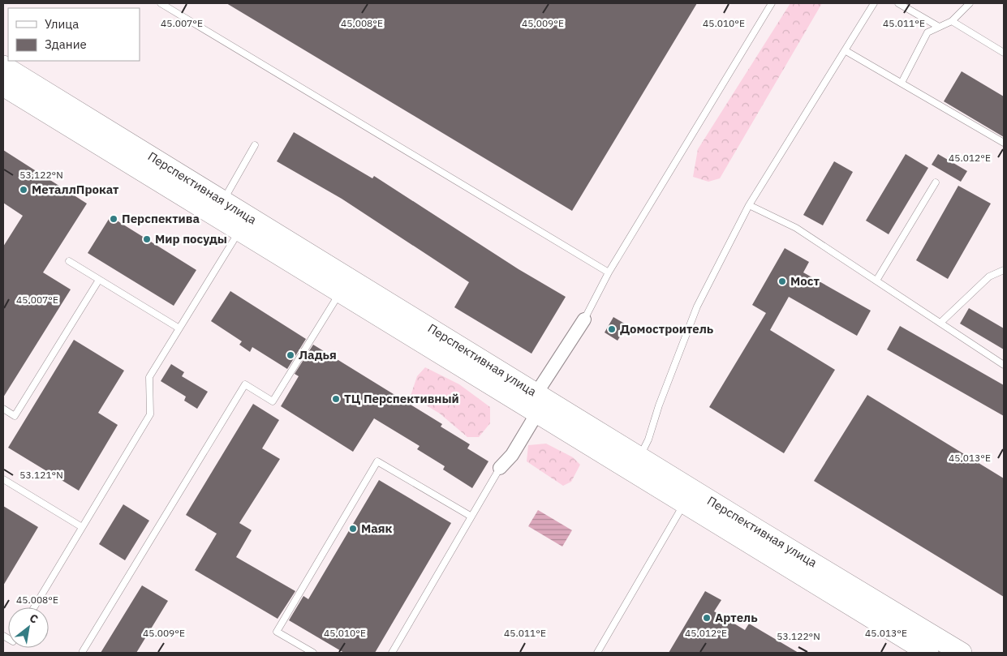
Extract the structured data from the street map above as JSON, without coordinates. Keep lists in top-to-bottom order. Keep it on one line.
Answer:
{"streets":{"main road":["Перспективная улица"]},"places":["МеталлПрокат","Перспектива","Мир посуды","Мост","Домостроитель","Ладья","ТЦ Перспективный","Маяк","Артель"],"legend":["Улица","Здание"],"north":"top right","coordinates":["45.008°E","45.009°E","45.011°E","45.007°E","45.010°E","45.012°E","53.122°N","45.013°E","53.121°N"]}
